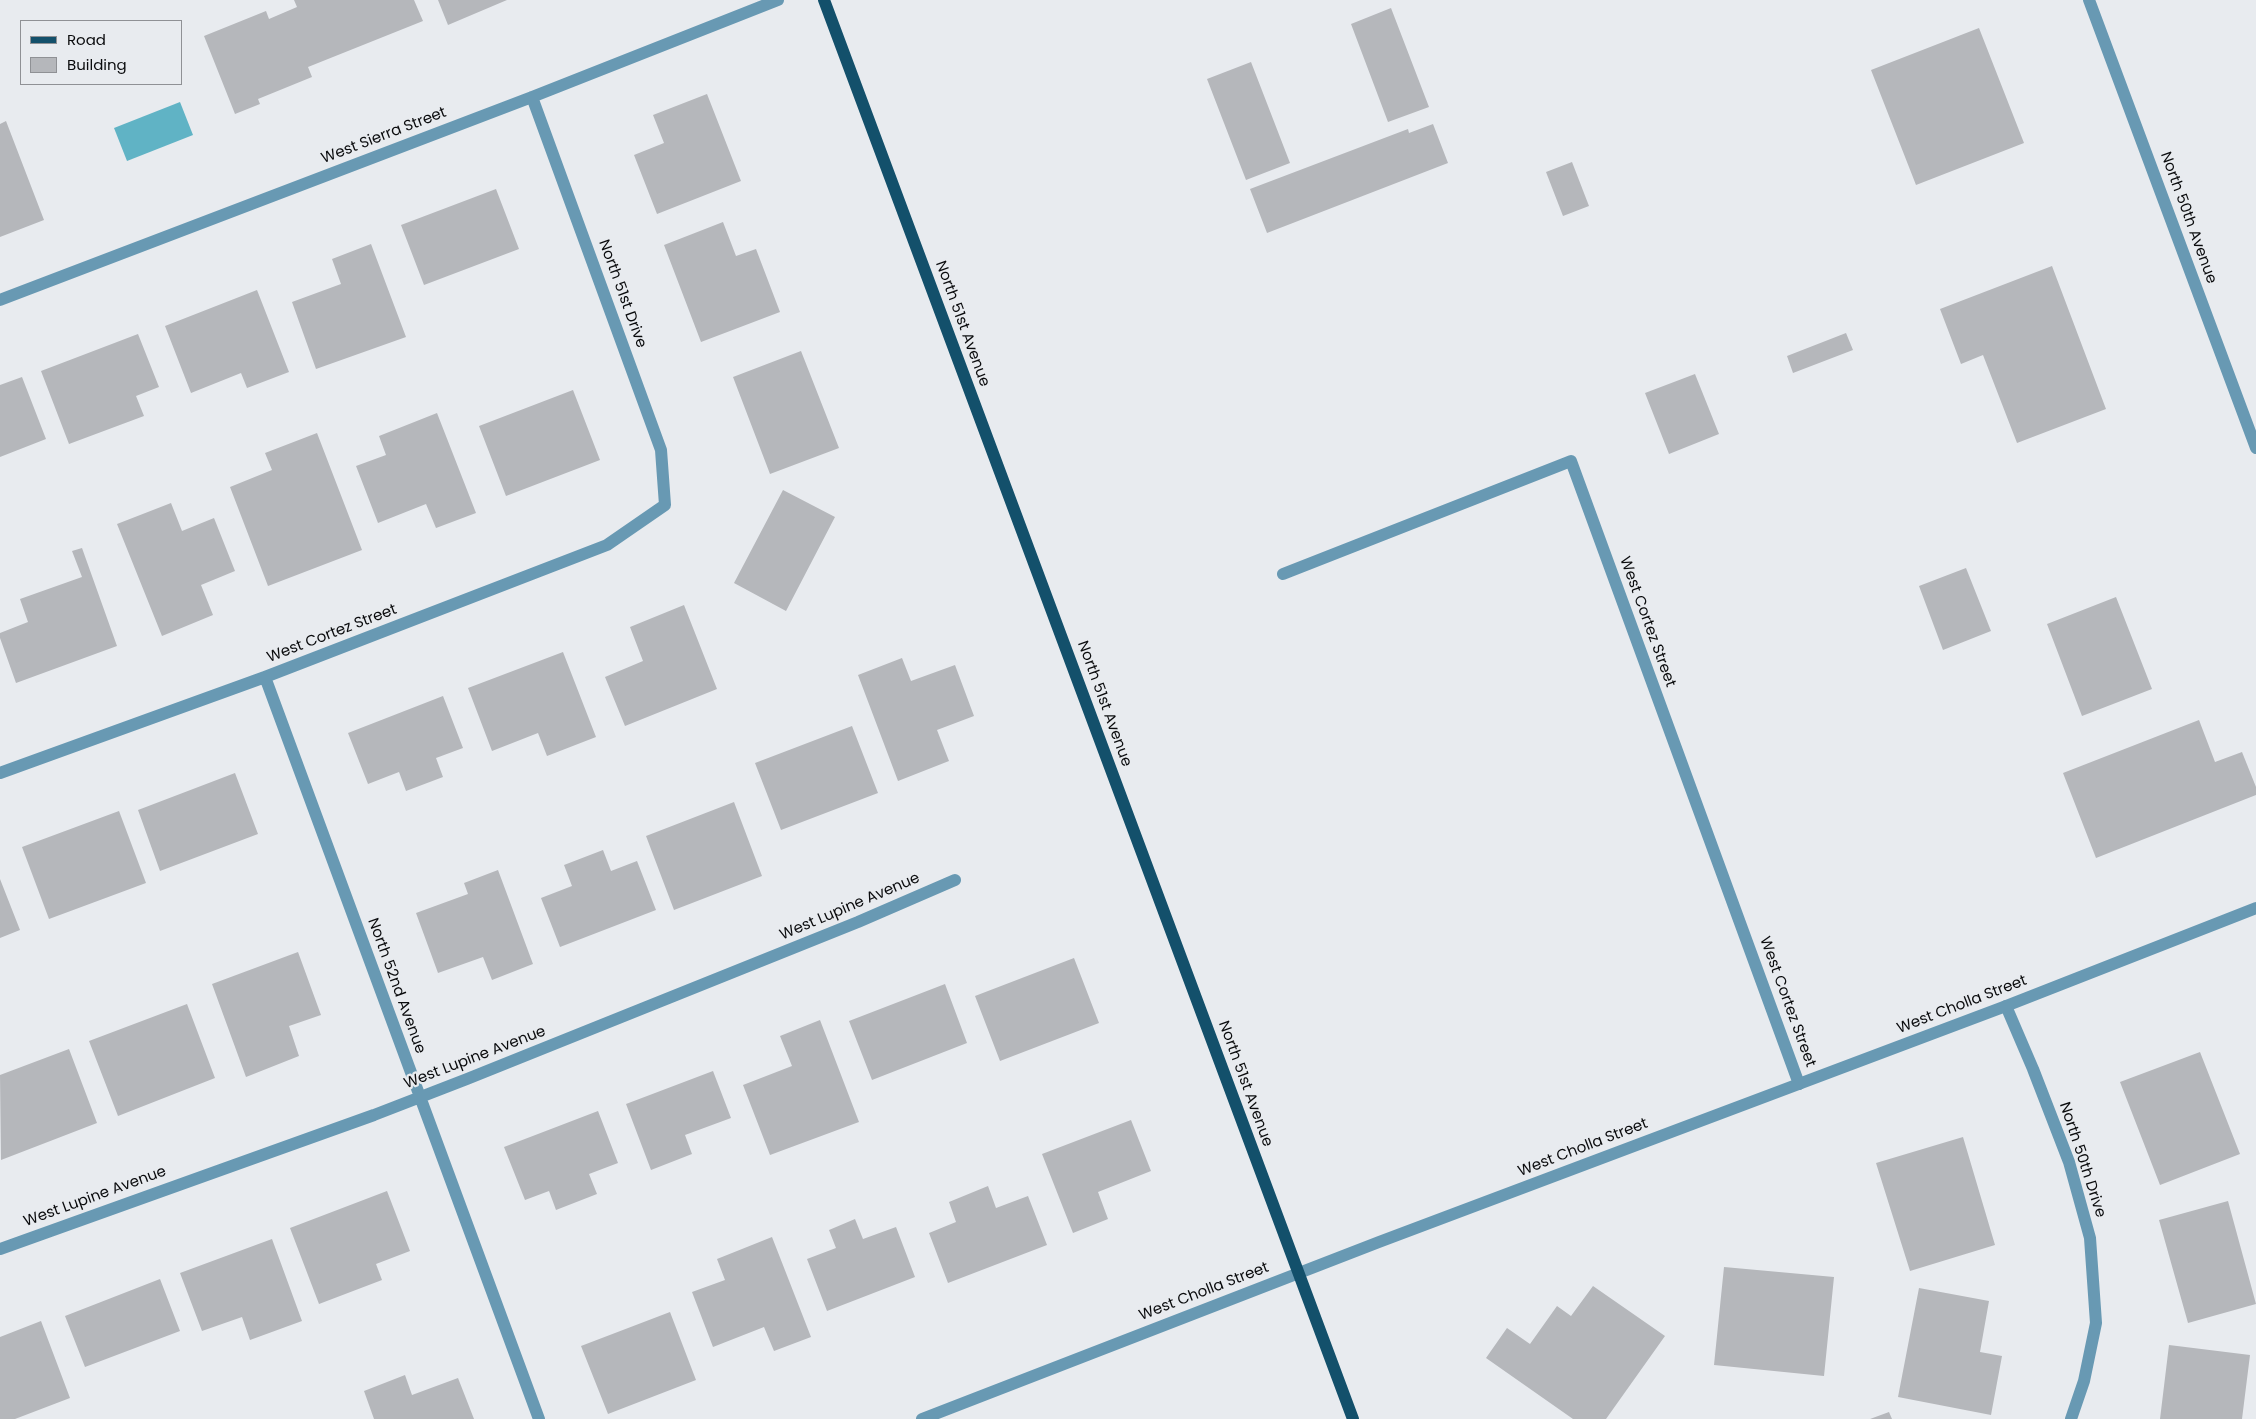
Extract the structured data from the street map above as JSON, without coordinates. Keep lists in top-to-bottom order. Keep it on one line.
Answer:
{"streets":{"main road":["North 51st Avenue"],"street":["West Sierra Street","North 50th Avenue","North 51st Drive","West Cortez Street","West Lupine Avenue","North 52nd Avenue","West Cholla Street","North 50th Drive"]},"crossings":[["West Sierra Street","North 51st Drive"],["North 51st Drive","West Cortez Street"],["North 51st Avenue","West Cholla Street"],["West Cortez Street","North 52nd Avenue"],["West Cortez Street","West Cholla Street"],["West Lupine Avenue","North 52nd Avenue"],["West Cholla Street","North 50th Drive"]],"legend":["Road","Building"]}
